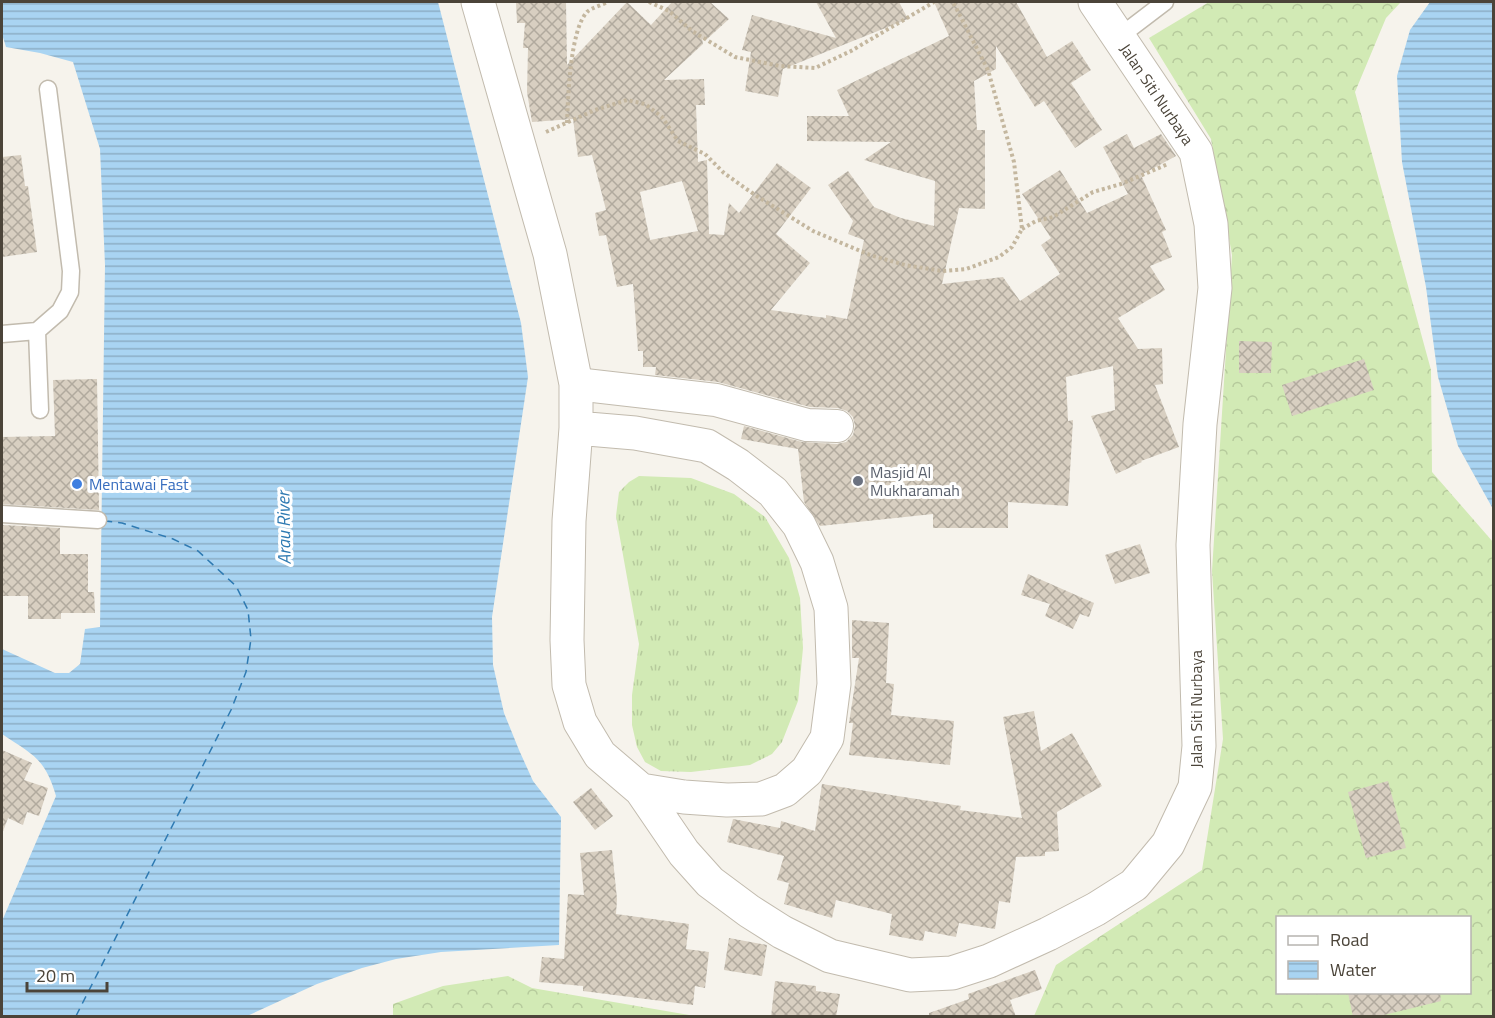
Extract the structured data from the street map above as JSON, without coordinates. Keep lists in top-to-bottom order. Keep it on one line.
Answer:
{"streets":{"street":["Jalan Siti Nurbaya"]},"water":["Arau River"],"places":["Masjid Al Mukharamah","Mentawai Fast"],"legend":["Road","Water"],"scale_bar":"20 m"}
